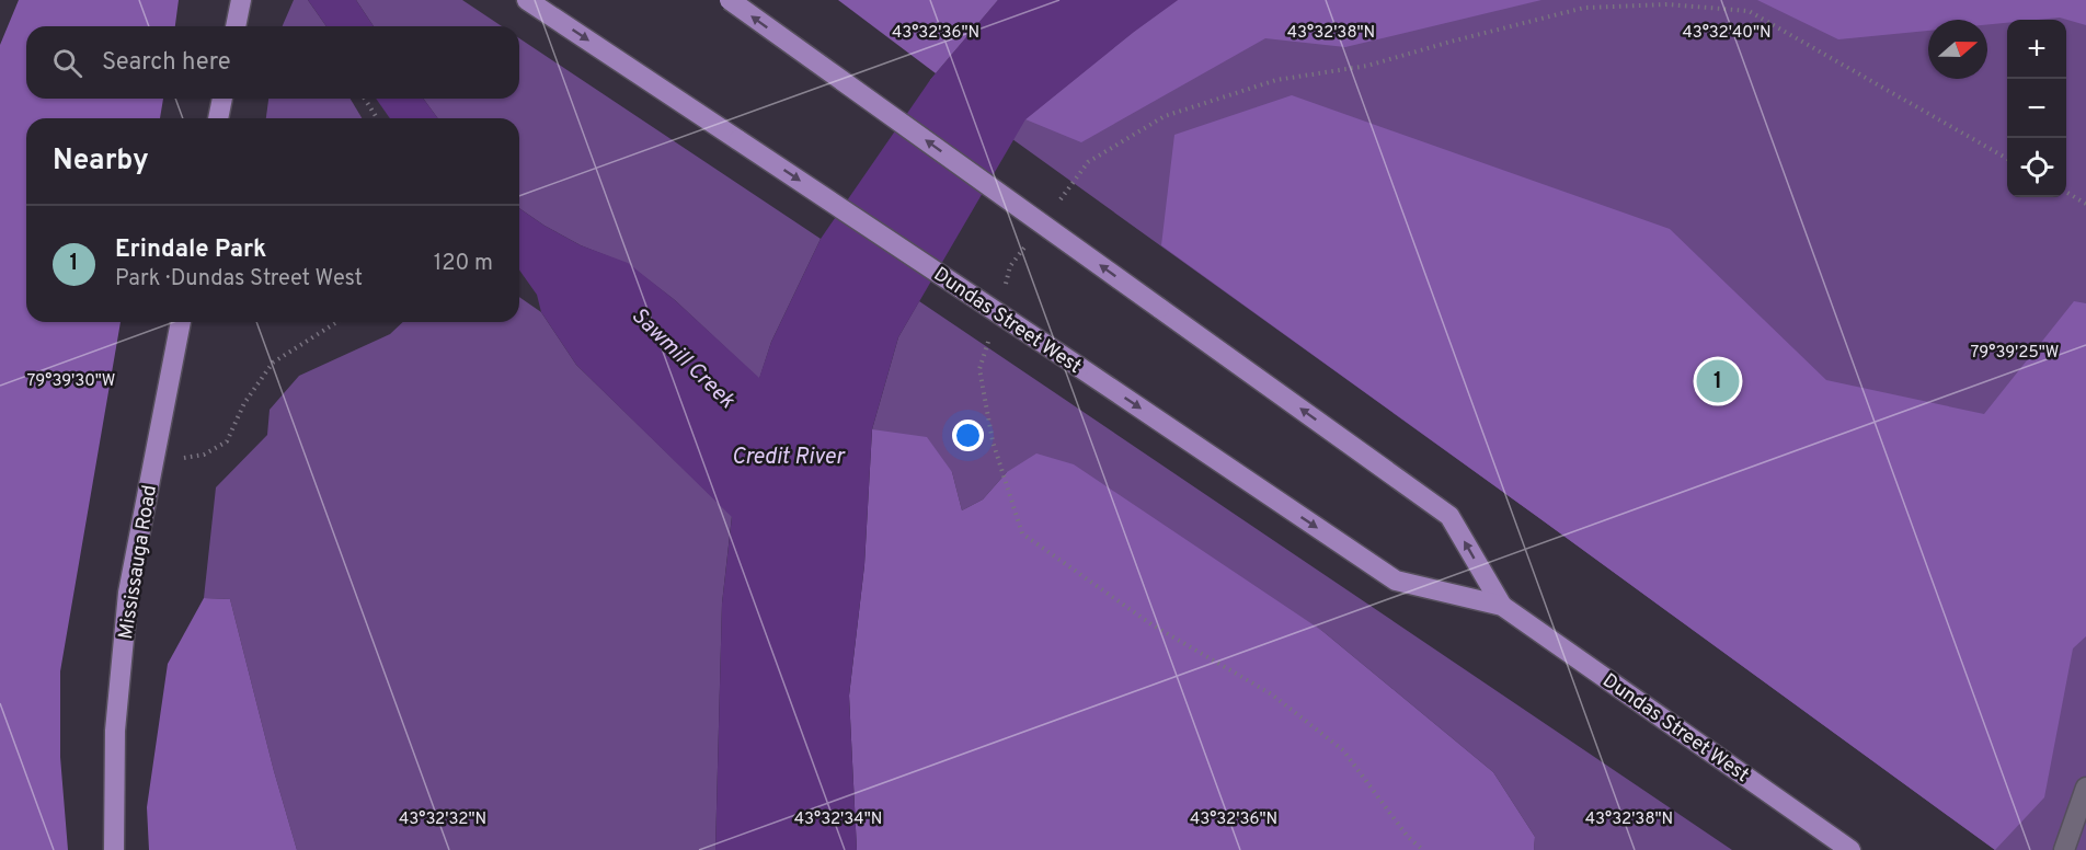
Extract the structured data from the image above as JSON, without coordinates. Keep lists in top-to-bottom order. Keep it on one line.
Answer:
{"streets":{"main road":["Dundas Street West","Mississauga Road"]},"water":["Sawmill Creek","Credit River"],"north":"right","page":{"map_buttons":["+","−"],"search":"Search here","heading":"Nearby","list":[{"mark":"1","name":"Erindale Park","note":"Park · Dundas Street West","value":"120 m"}],"pins":"1"},"coordinates":["43°32'36\"N","43°32'38\"N","43°32'40\"N","79°39'25\"W","79°39'30\"W","43°32'32\"N","43°32'34\"N"]}
